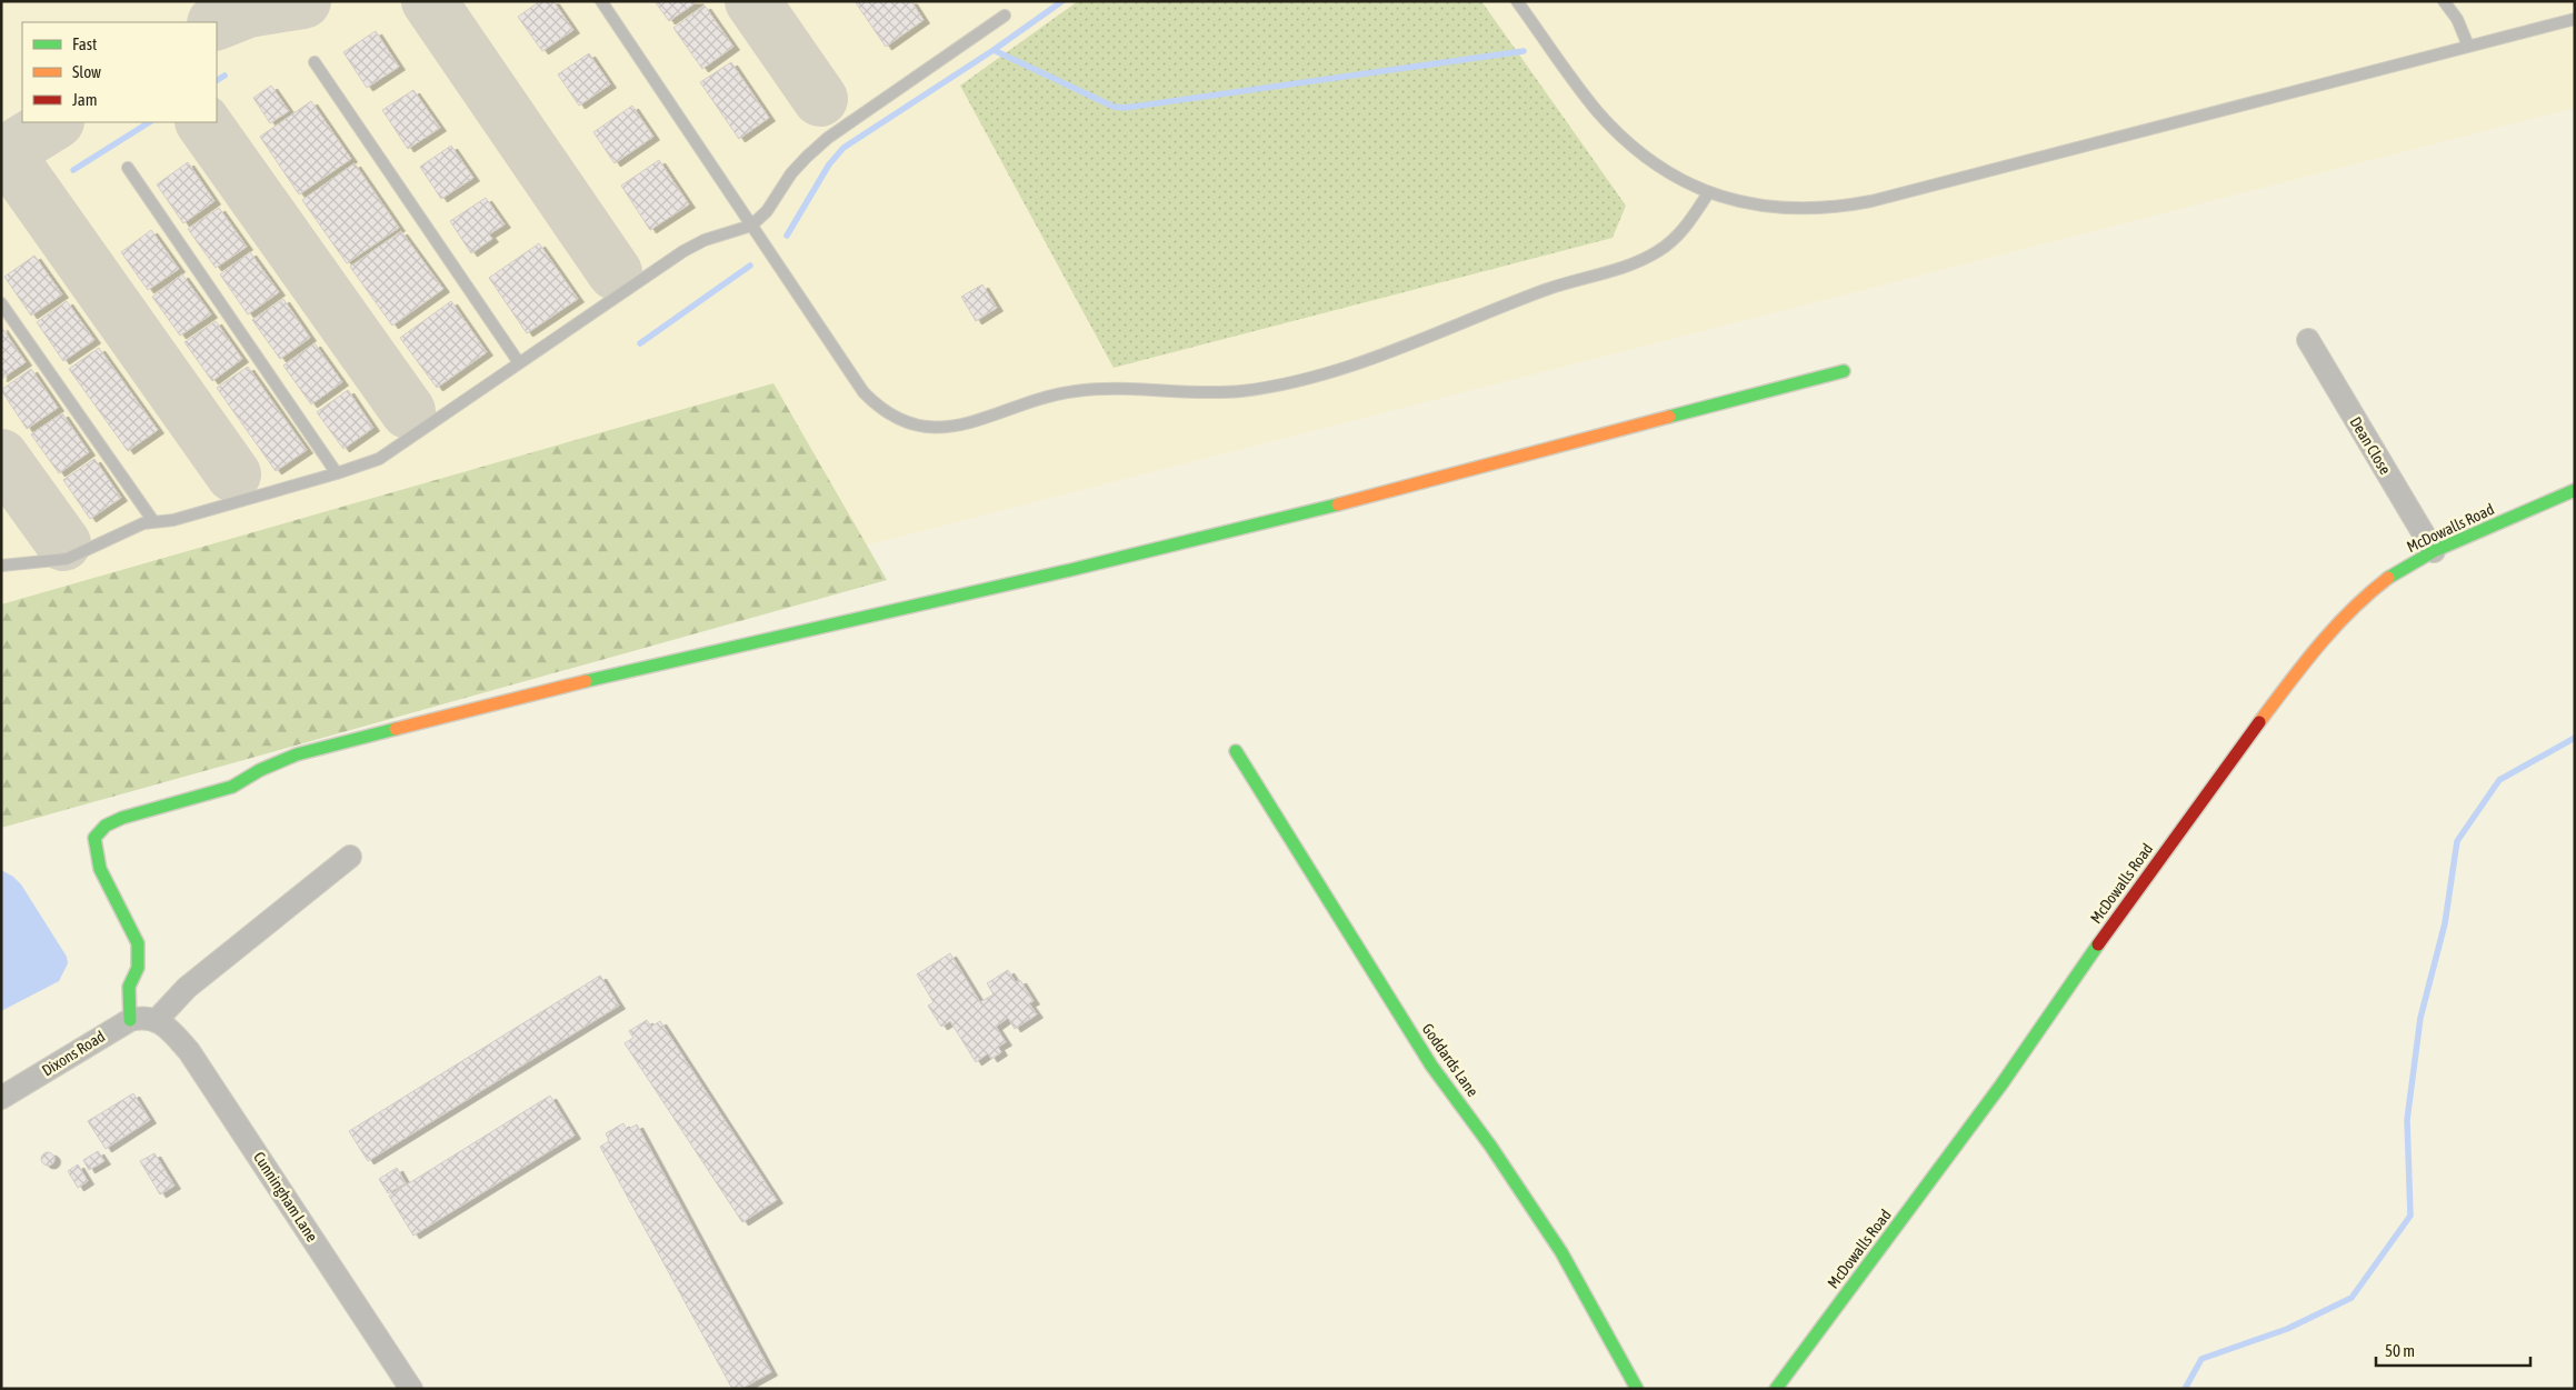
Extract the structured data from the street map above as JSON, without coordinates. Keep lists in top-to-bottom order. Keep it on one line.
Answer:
{"streets":{"street":["Dean Close","McDowalls Road","Dixons Road","Goddards Lane","Cunningham Lane"]},"crossings":[["Dean Close","McDowalls Road"],["Dixons Road","Cunningham Lane"]],"legend":["Fast","Slow","Jam"],"scale_bar":"50 m"}
